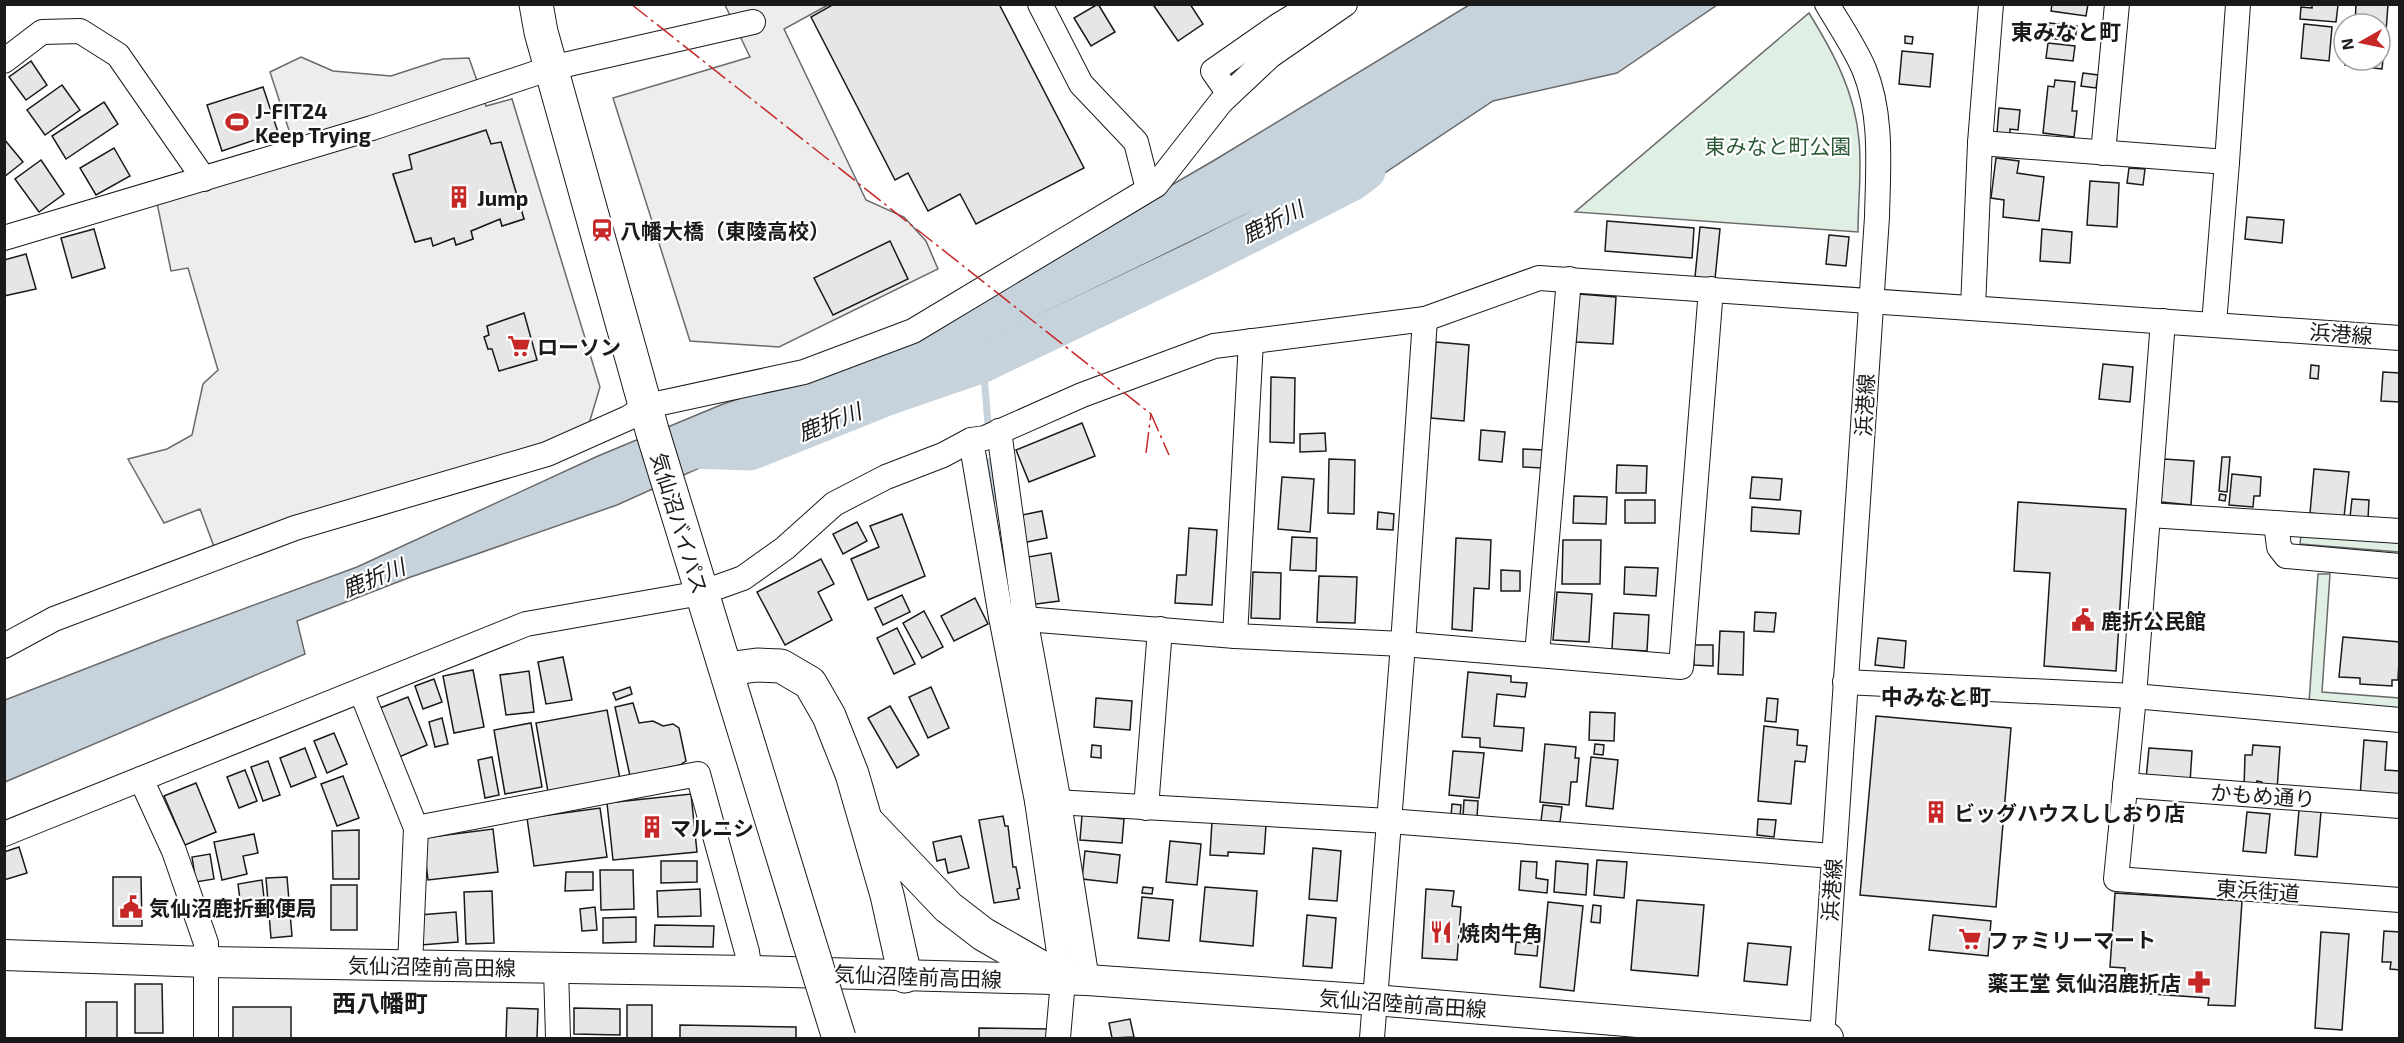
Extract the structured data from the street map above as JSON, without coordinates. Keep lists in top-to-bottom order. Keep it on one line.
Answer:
{"streets":{"highway":["気仙沼バイパス"],"main road":["気仙沼陸前高田線"],"street":["浜港線","かもめ通り","東浜街道"]},"crossings":[["浜港線","気仙沼陸前高田線"],["かもめ通り","東浜街道"]],"districts":["東みなと町","中みなと町","西八幡町"],"water":["鹿折川"],"parks":["東みなと町公園"],"places":{"sports":["J-FIT24 Keep Trying"],"building":["Jump","ビッグハウスししおり店","マルニシ"],"station":["八幡大橋（東陵高校）"],"supermarket":["ローソン","ファミリーマート"],"public building":["鹿折公民館","気仙沼鹿折郵便局"],"restaurant":["焼肉牛角"],"pharmacy":["薬王堂 気仙沼鹿折店"]},"north":"left"}
